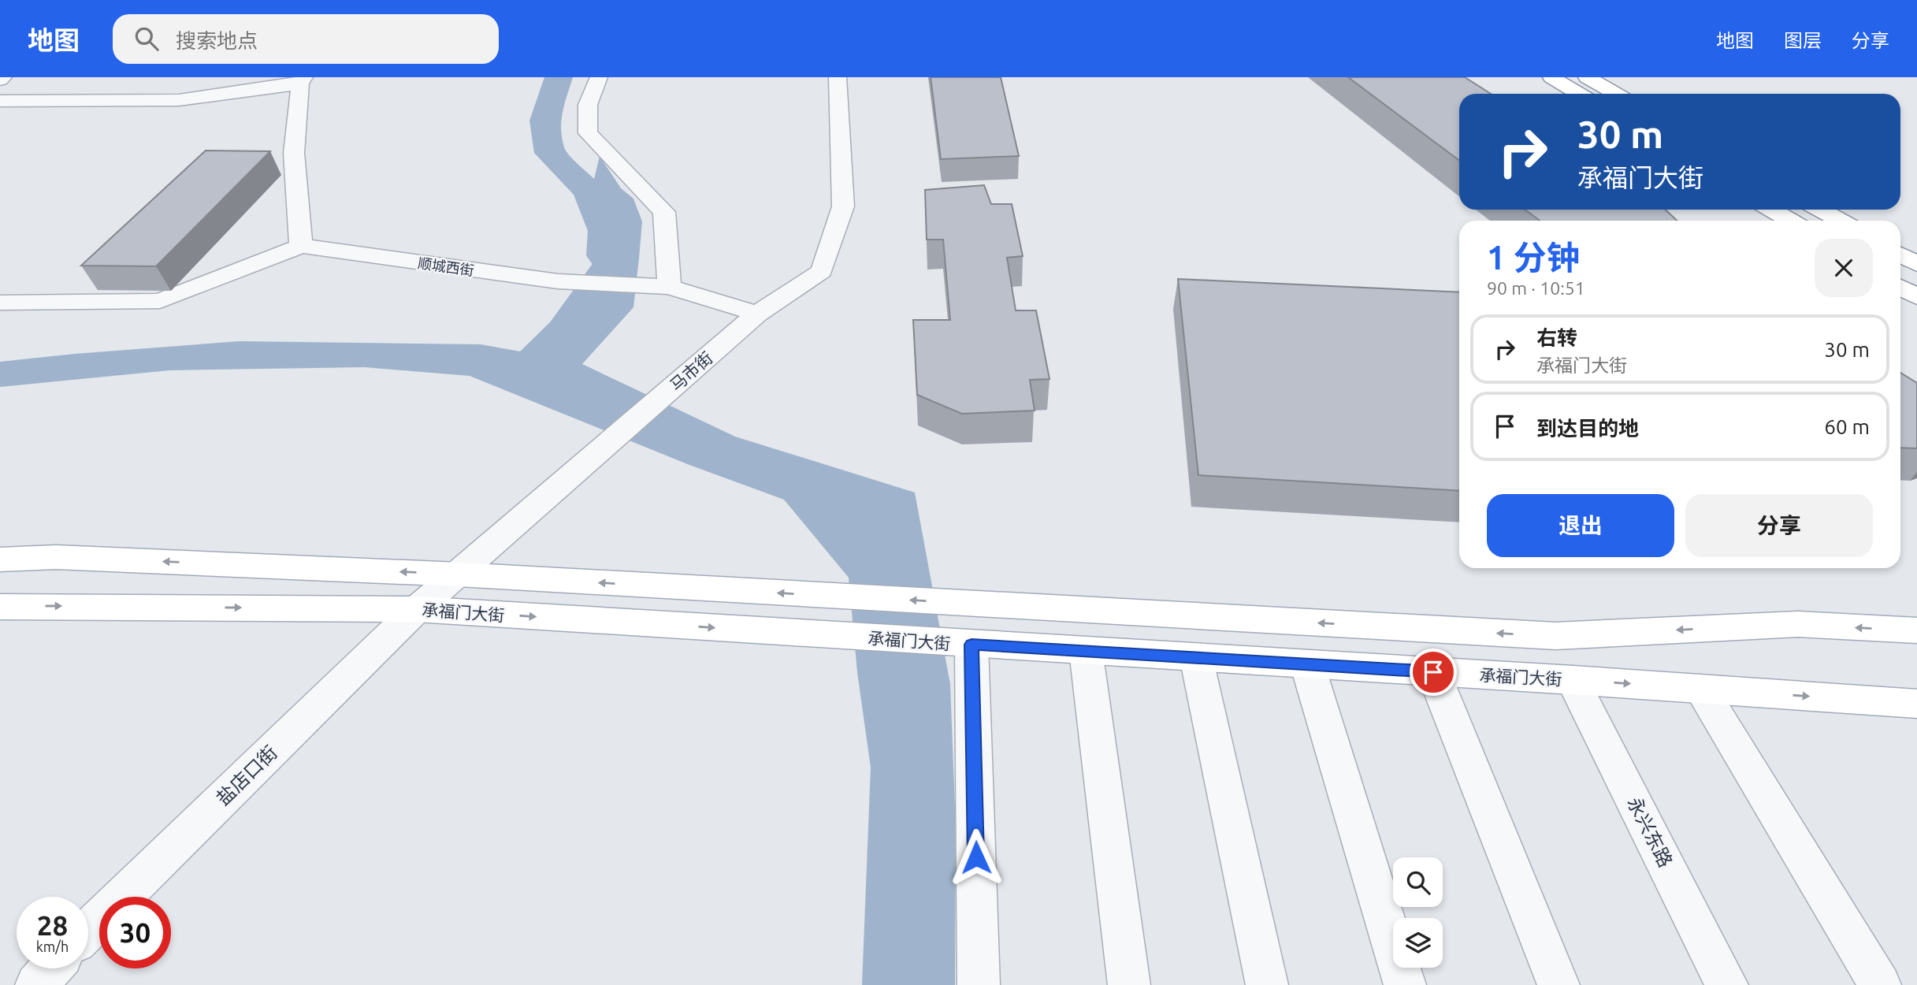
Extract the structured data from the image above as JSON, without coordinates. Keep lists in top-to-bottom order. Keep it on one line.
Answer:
{"streets":{"main road":["承福门大街"],"street":["顺城西街","马市街","盐店口街","永兴东路"]},"crossings":[["顺城西街","马市街"],["马市街","承福门大街"],["马市街","盐店口街"],["承福门大街","盐店口街"],["承福门大街","永兴东路"]],"page":{"header":"地图","search":"搜索地点","nav":["地图","图层","分享"],"turn":["30 m","承福门大街"],"heading":["1 分钟","90 m · 10:51"],"list":[{"name":"右转","note":"承福门大街","value":"30 m"},{"name":"到达目的地","value":"60 m"}],"buttons":["退出","分享"],"speed":"28 km/h","limit":"30"}}
